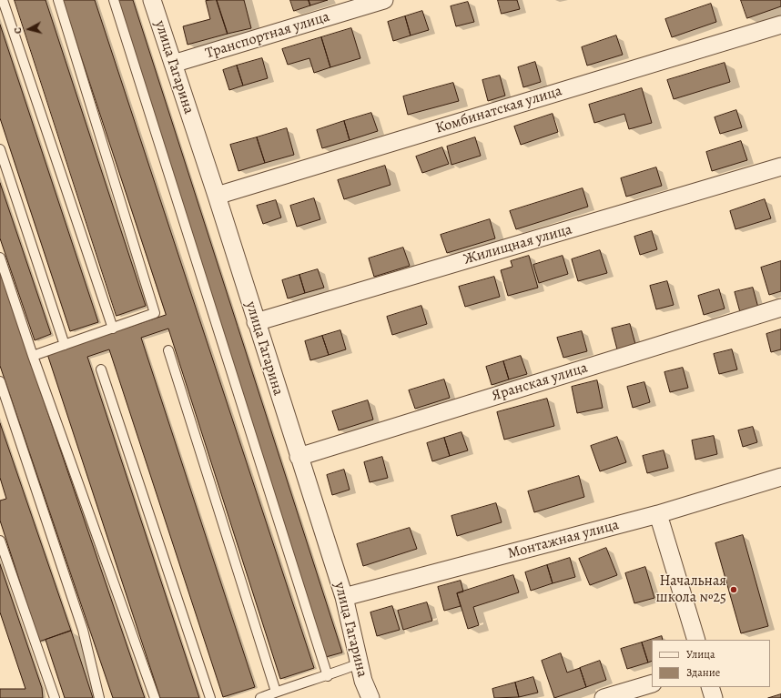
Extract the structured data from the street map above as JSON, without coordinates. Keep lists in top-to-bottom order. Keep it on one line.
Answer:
{"streets":{"street":["Транспортная улица","улица Гагарина","Комбинатская улица","Жилищная улица","Яранская улица","Монтажная улица"]},"crossings":[["Транспортная улица","улица Гагарина"],["улица Гагарина","Комбинатская улица"],["улица Гагарина","Жилищная улица"],["улица Гагарина","Яранская улица"],["улица Гагарина","Монтажная улица"]],"places":["Начальная школа №25"],"legend":["Улица","Здание"],"north":"left"}
